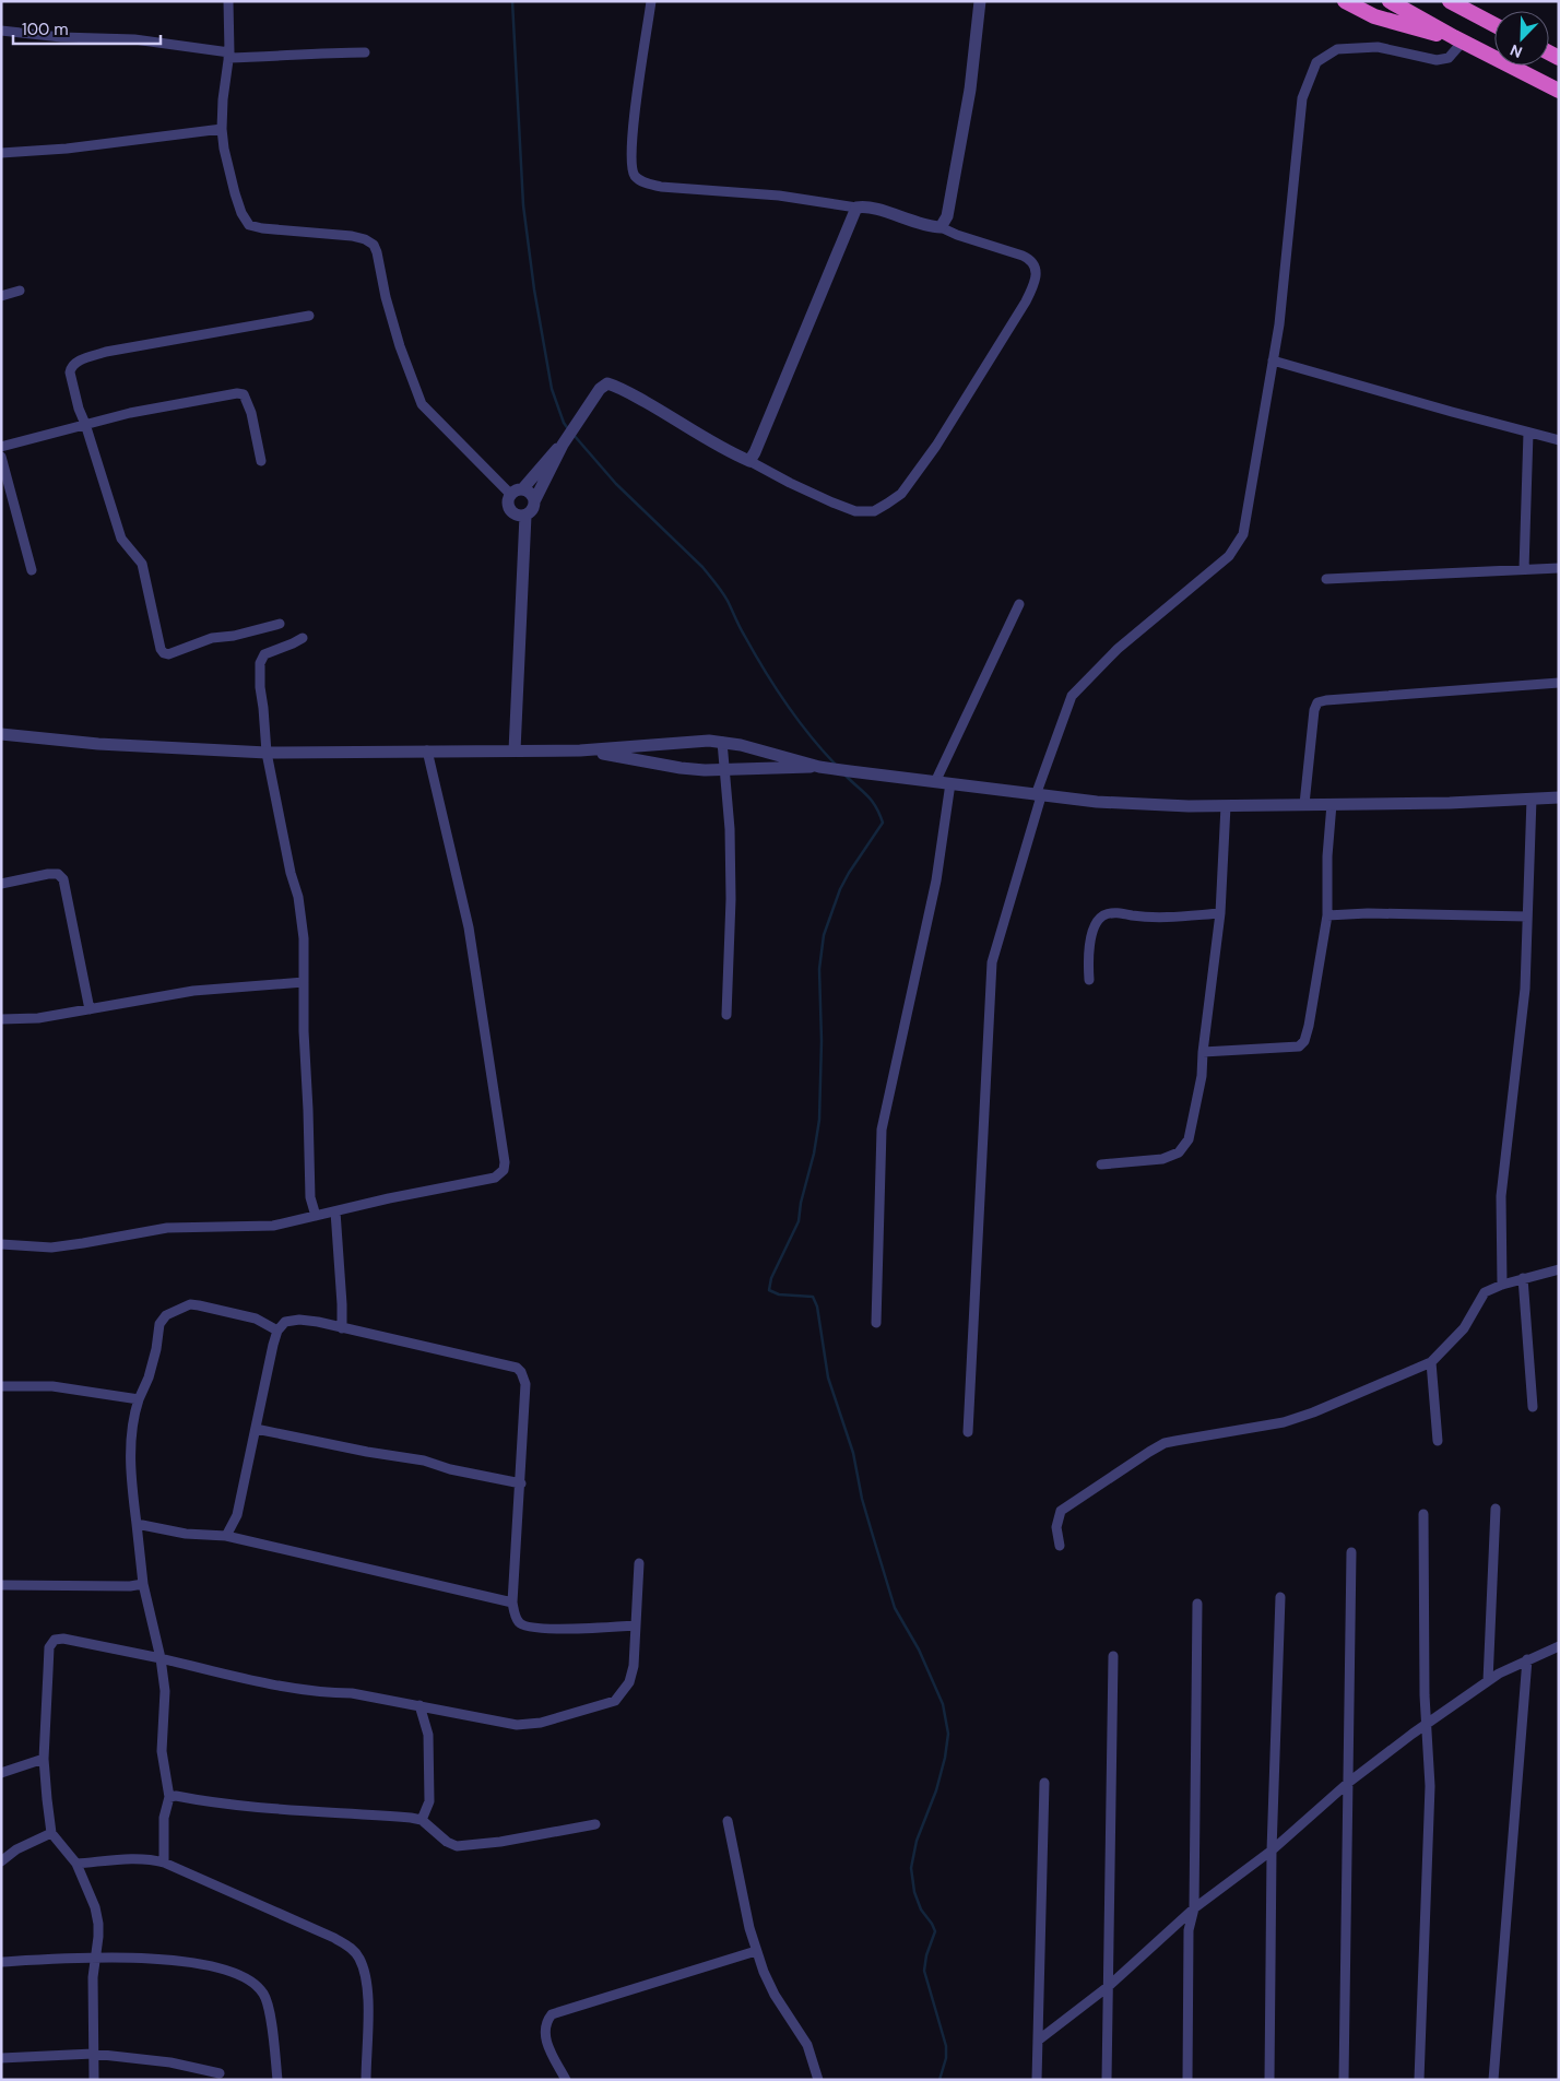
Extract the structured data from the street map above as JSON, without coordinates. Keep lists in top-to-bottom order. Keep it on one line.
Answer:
{"scale_bar":"100 m","north":"bottom left"}
